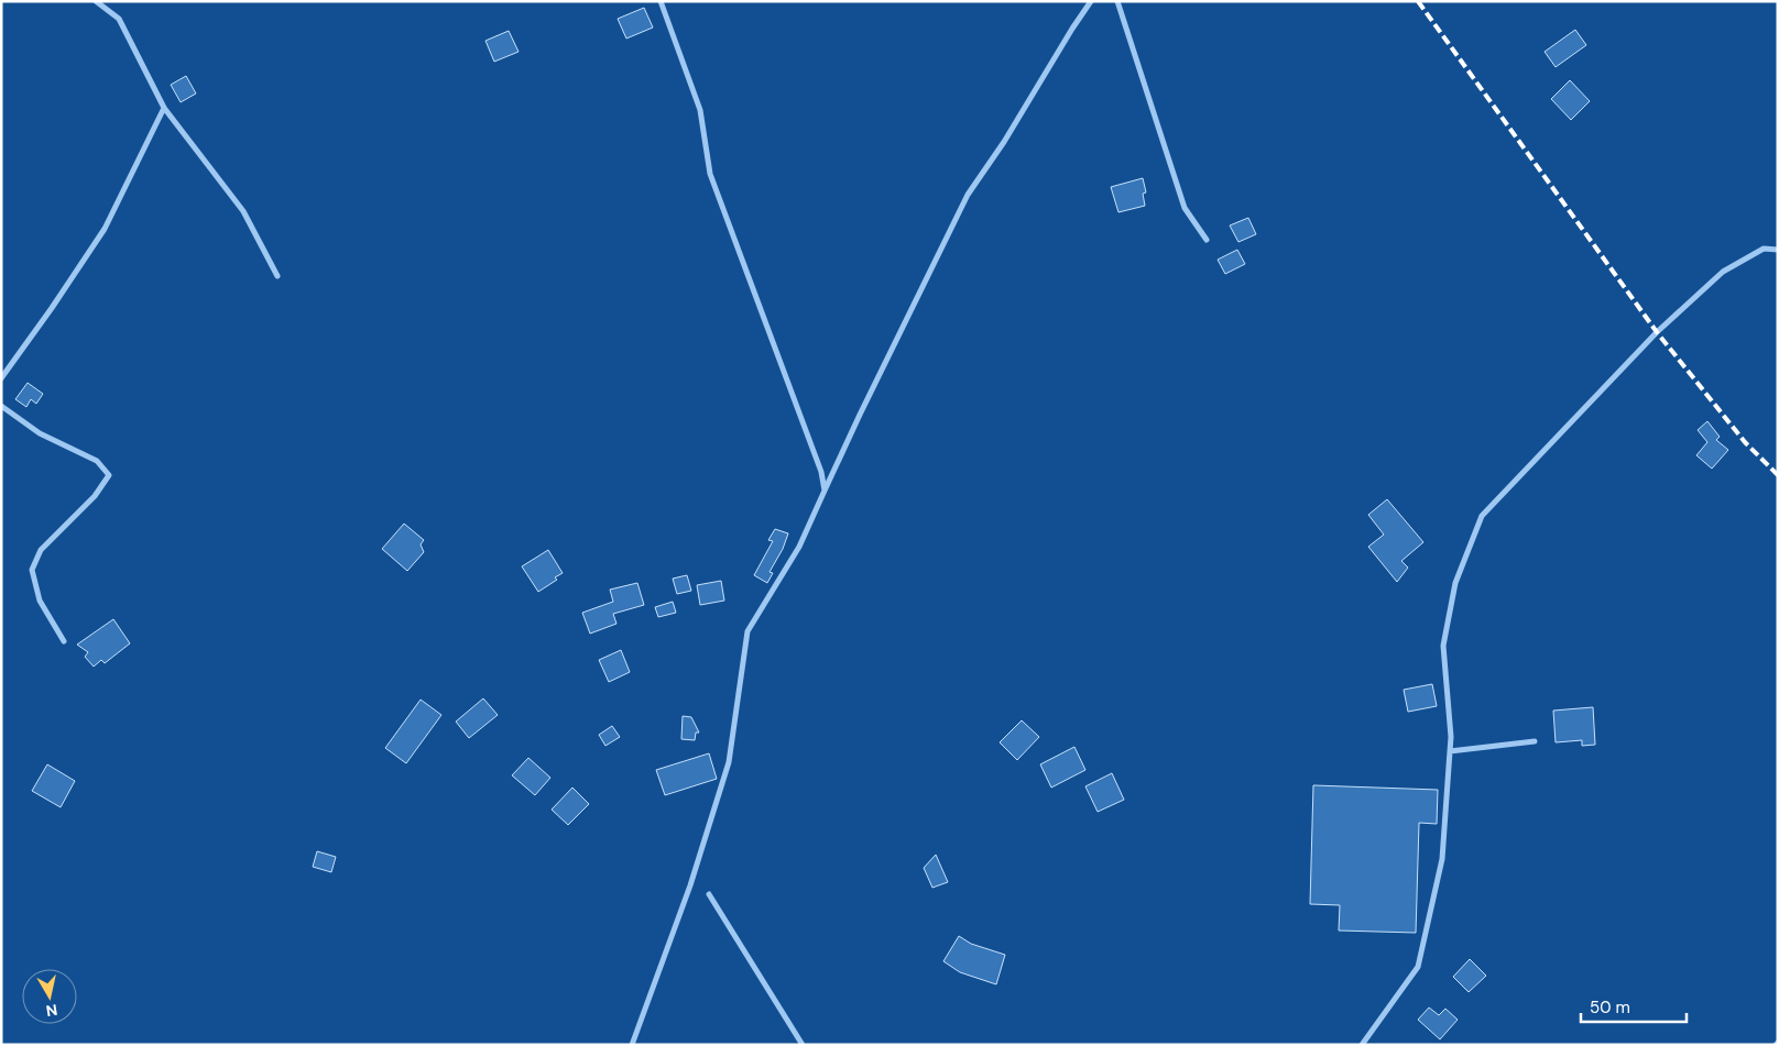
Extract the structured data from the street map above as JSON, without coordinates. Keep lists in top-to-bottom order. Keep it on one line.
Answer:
{"scale_bar":"50 m","north":"bottom"}
